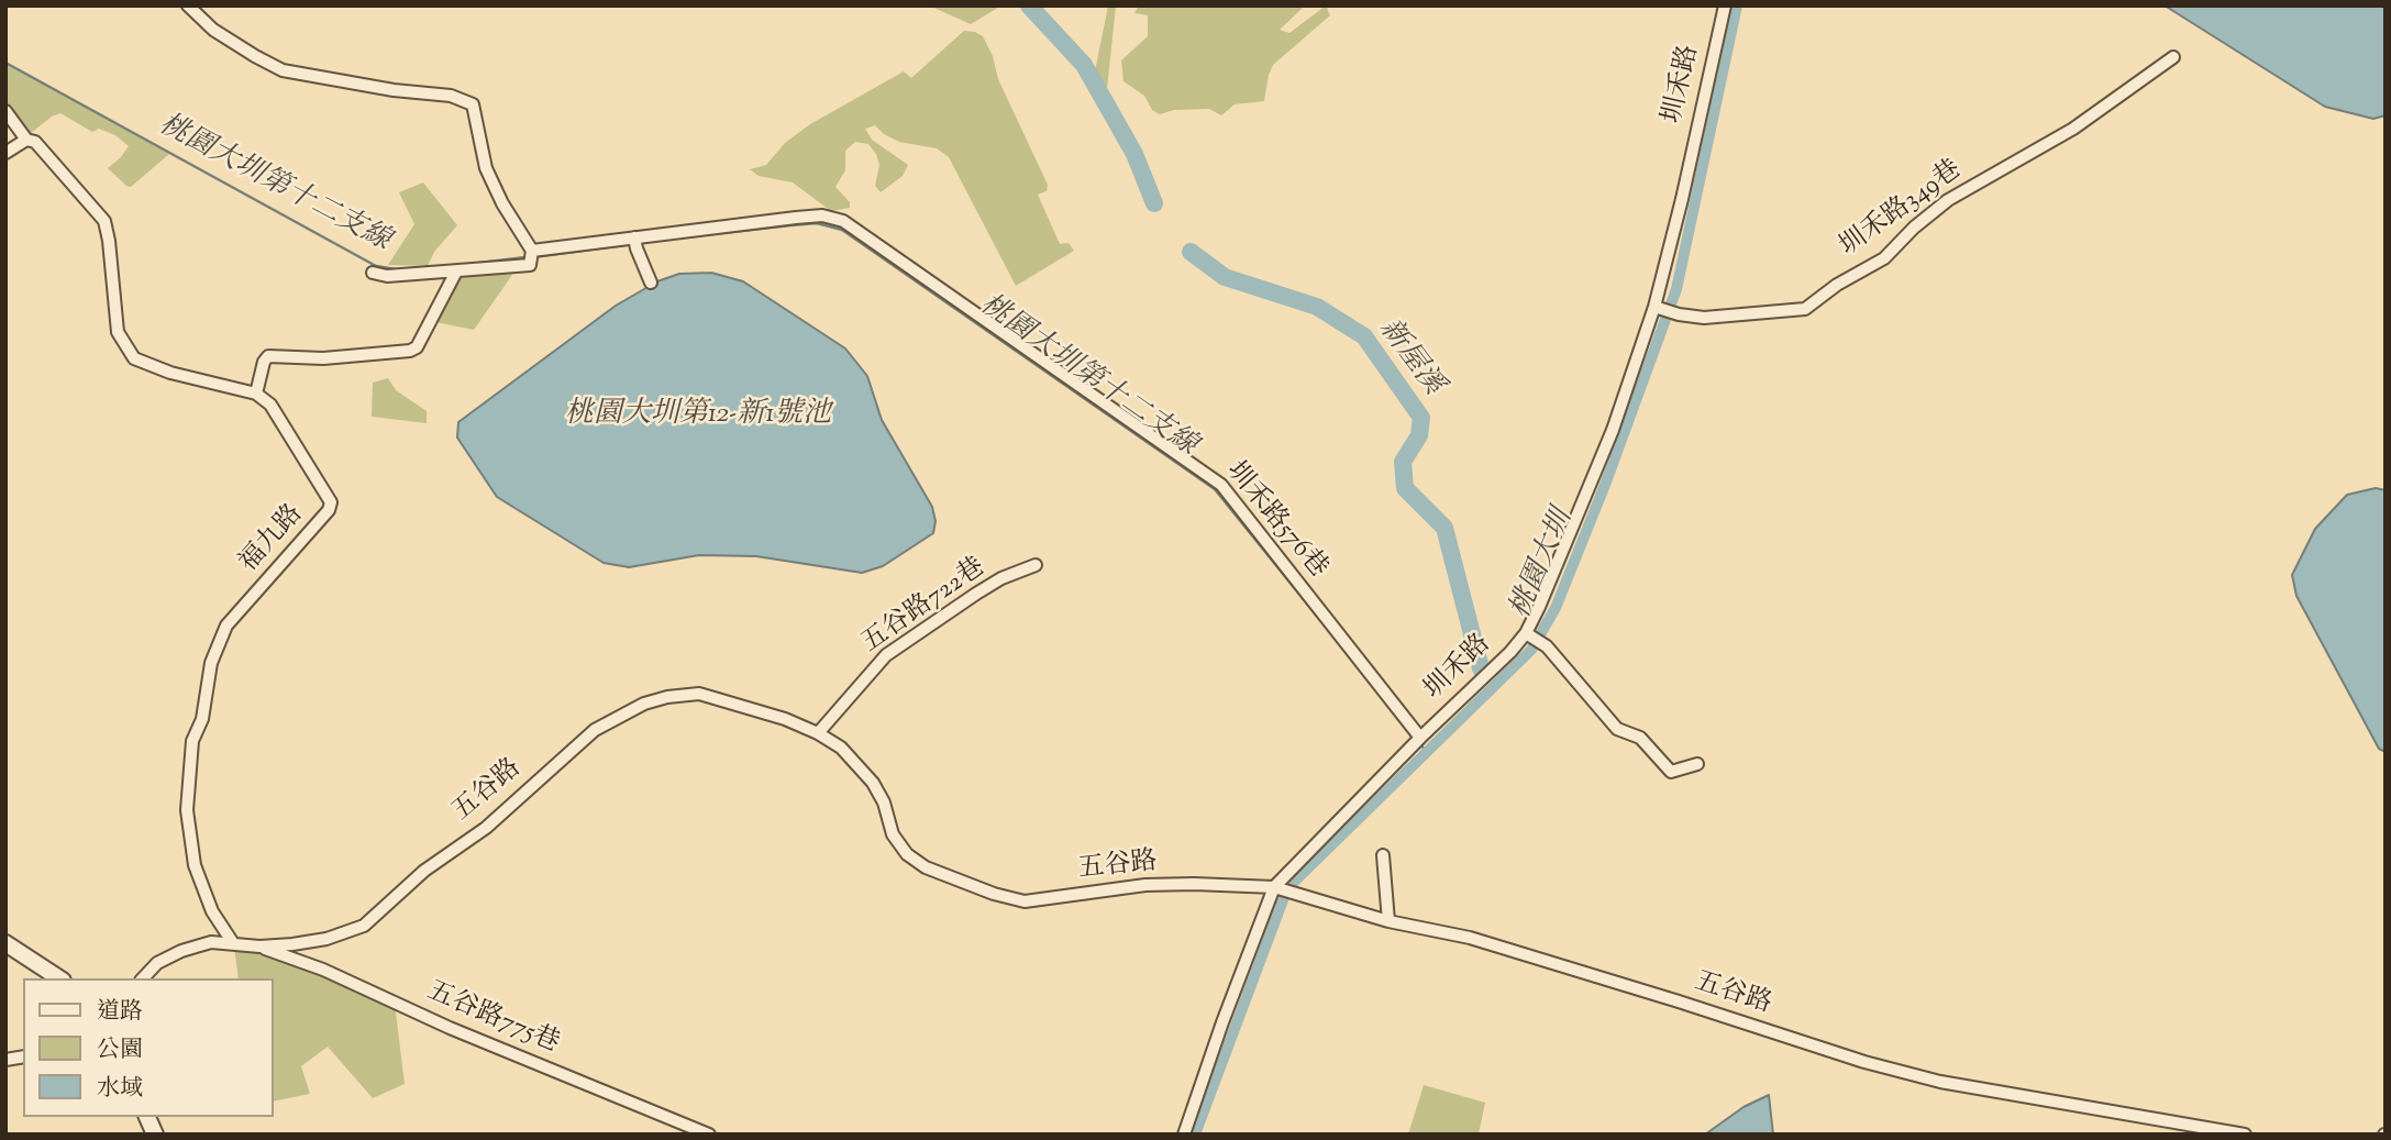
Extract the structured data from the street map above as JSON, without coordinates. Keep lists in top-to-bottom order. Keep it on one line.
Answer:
{"streets":{"street":["圳禾路","圳禾路349巷","圳禾路576巷","福九路","五谷路722巷","五谷路","五谷路775巷"]},"crossings":[["圳禾路","圳禾路349巷"],["圳禾路","圳禾路576巷"],["圳禾路","五谷路"],["福九路","五谷路"],["五谷路722巷","五谷路"],["五谷路","五谷路775巷"]],"water":["桃園大圳第十二支線","新屋溪","桃園大圳第12-新1號池","桃園大圳"],"legend":["道路","公園","水域"]}
